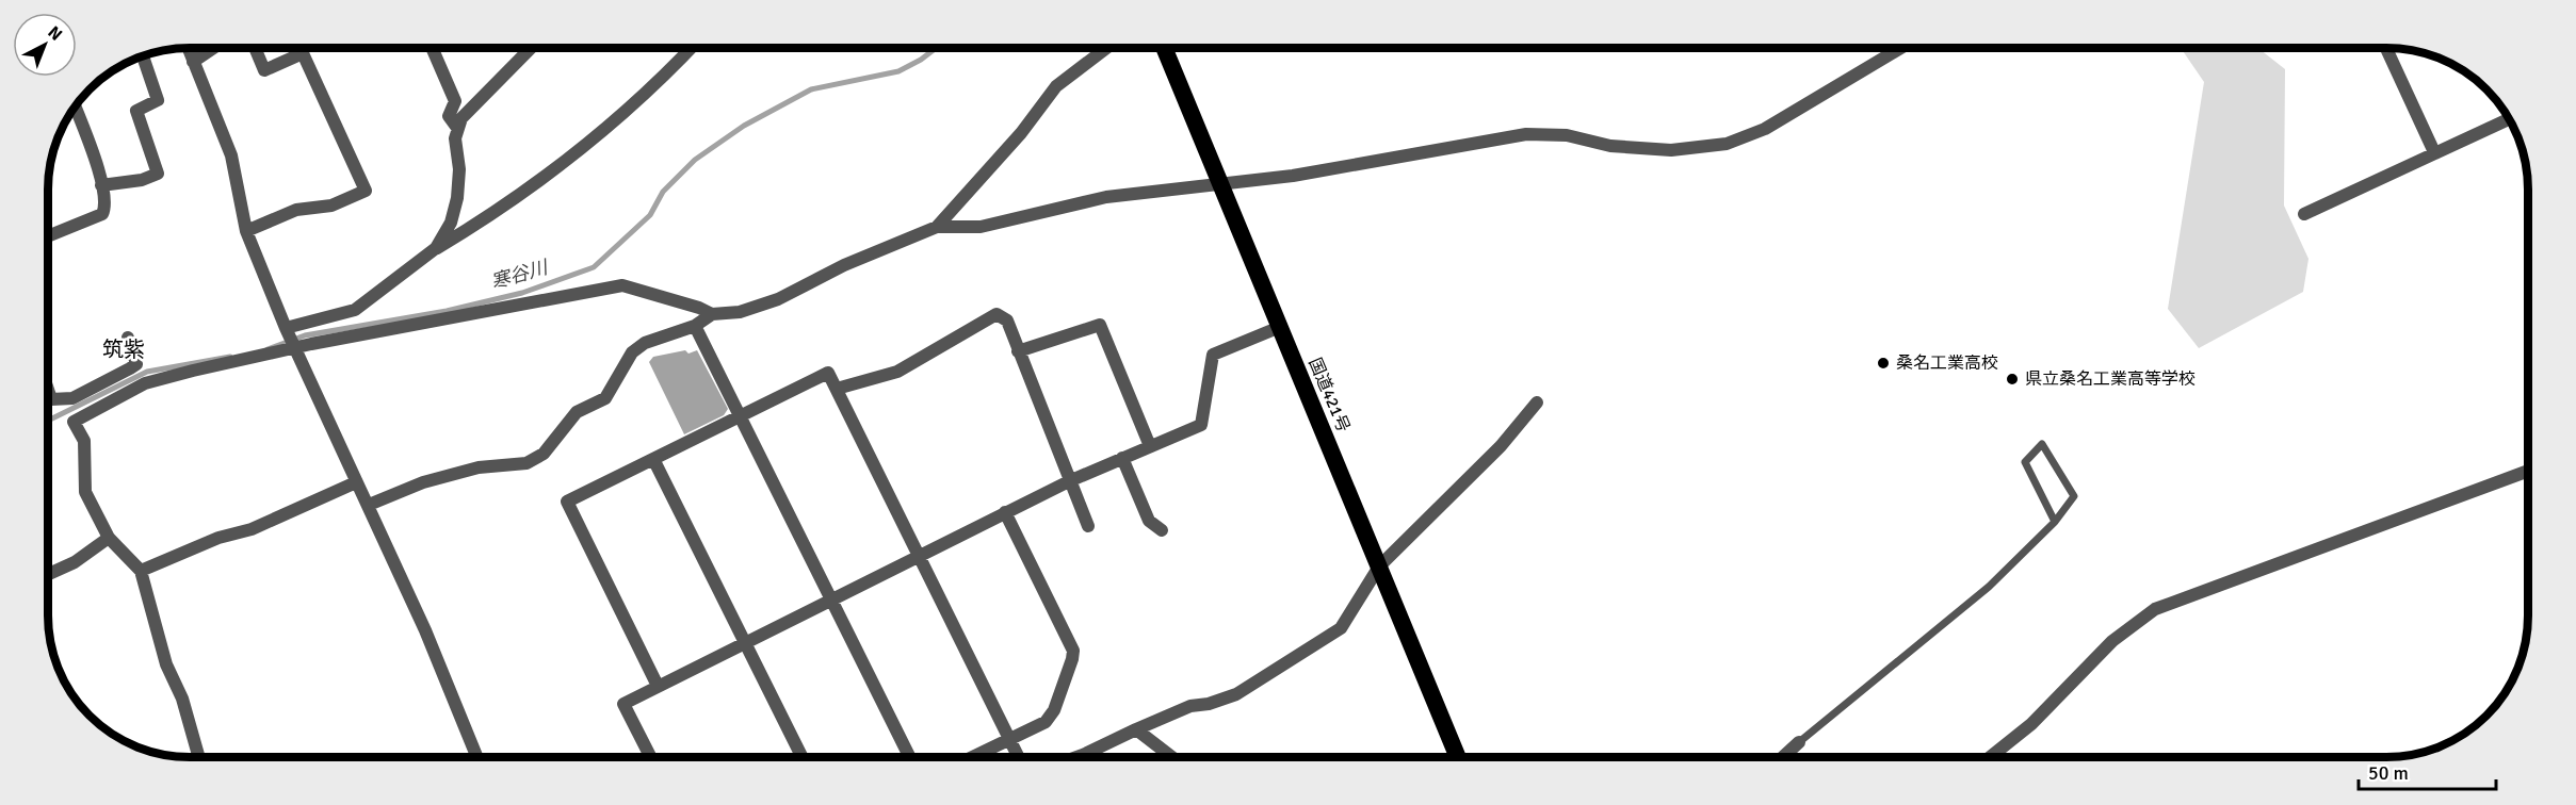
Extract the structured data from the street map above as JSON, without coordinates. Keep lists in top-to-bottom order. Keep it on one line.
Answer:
{"streets":{"highway":["国道421号"]},"districts":["筑紫"],"water":["寒谷川"],"places":["桑名工業高校","県立桑名工業高等学校"],"scale_bar":"50 m","north":"top right"}
